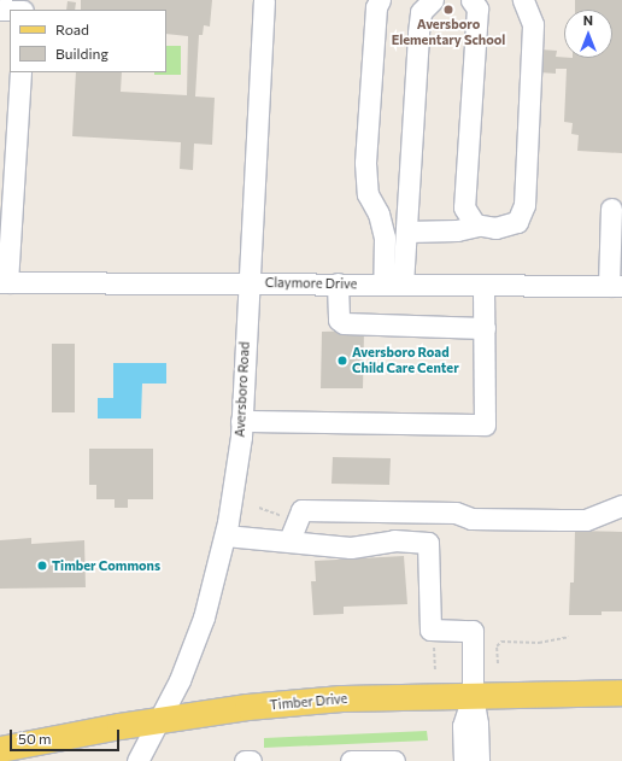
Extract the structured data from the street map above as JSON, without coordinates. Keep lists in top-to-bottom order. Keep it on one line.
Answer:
{"streets":{"main road":["Timber Drive"],"street":["Claymore Drive","Aversboro Road"]},"crossings":[["Claymore Drive","Aversboro Road"],["Aversboro Road","Timber Drive"]],"places":["Aversboro Elementary School","Aversboro Road Child Care Center","Timber Commons"],"legend":["Road","Building"],"scale_bar":"50 m","north":"top"}
